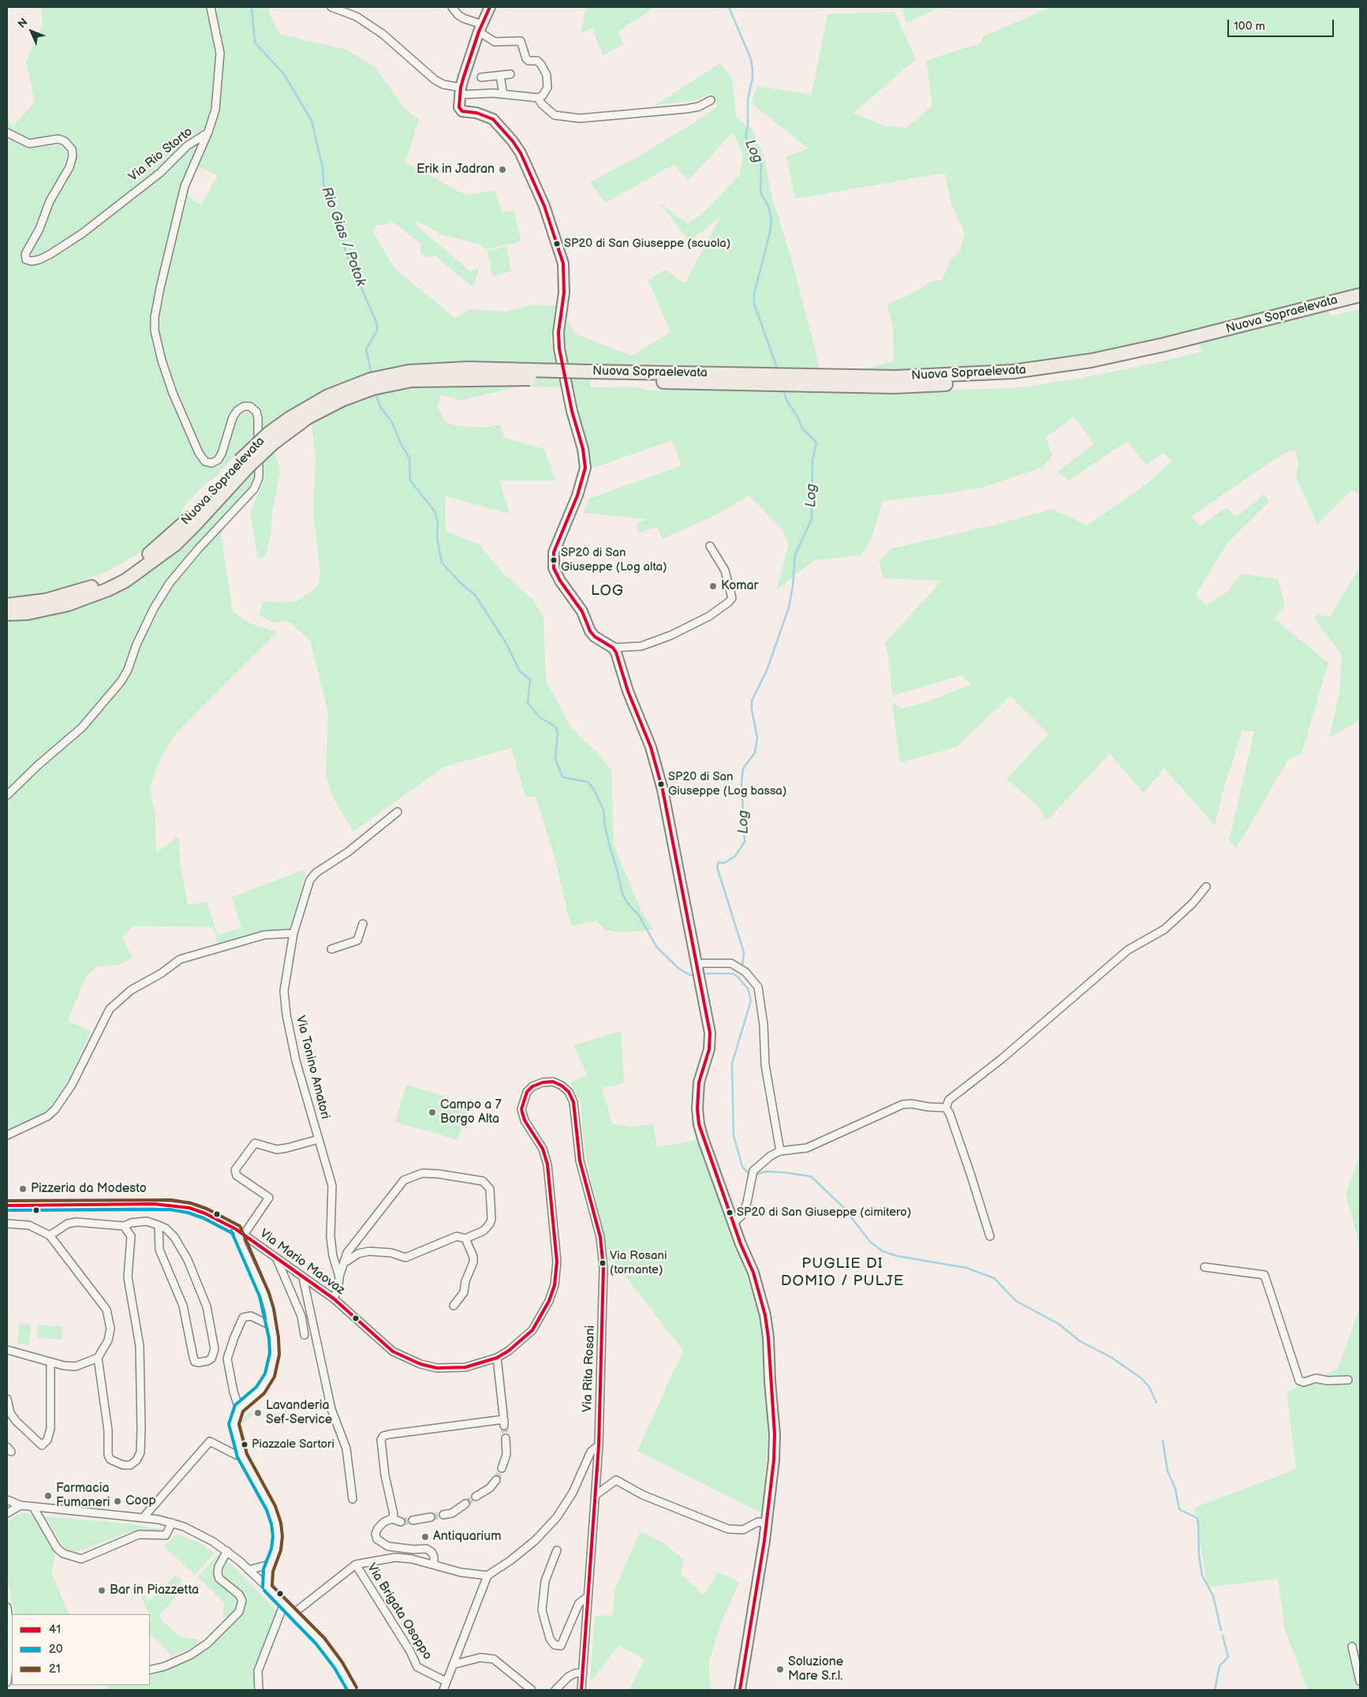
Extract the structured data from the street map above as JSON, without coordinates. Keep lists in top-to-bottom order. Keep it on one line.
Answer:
{"streets":{"highway":["Nuova Sopraelevata"],"street":["Via Rio Storto","Via Tonino Amatori","Via Mario Maovaz","Via Rita Rosani","Via Brigata Osoppo"]},"crossings":[["Via Mario Maovaz","Via Rita Rosani"]],"districts":["LOG","PUGLIE DI DOMIO / PULJE"],"water":["Log","Rio Gias / Potok"],"places":["Erik in Jadran","SP20 di San Giuseppe (scuola)","SP20 di San Giuseppe (Log alta)","Komar","SP20 di San Giuseppe (Log bassa)","Campo a 7 Borgo Alta","Pizzeria da Modesto","SP20 di San Giuseppe (cimitero)","Via Rosani (tornante)","Lavanderia Sef-Service","Piazzale Sartori","Farmacia Fumaneri","Coop","Antiquarium","Bar in Piazzetta","Soluzione Mare S.r.l."],"lines":["transit line 41","transit line 21","transit line 20"],"legend":["41","20","21"],"scale_bar":"100 m","north":"top left"}
